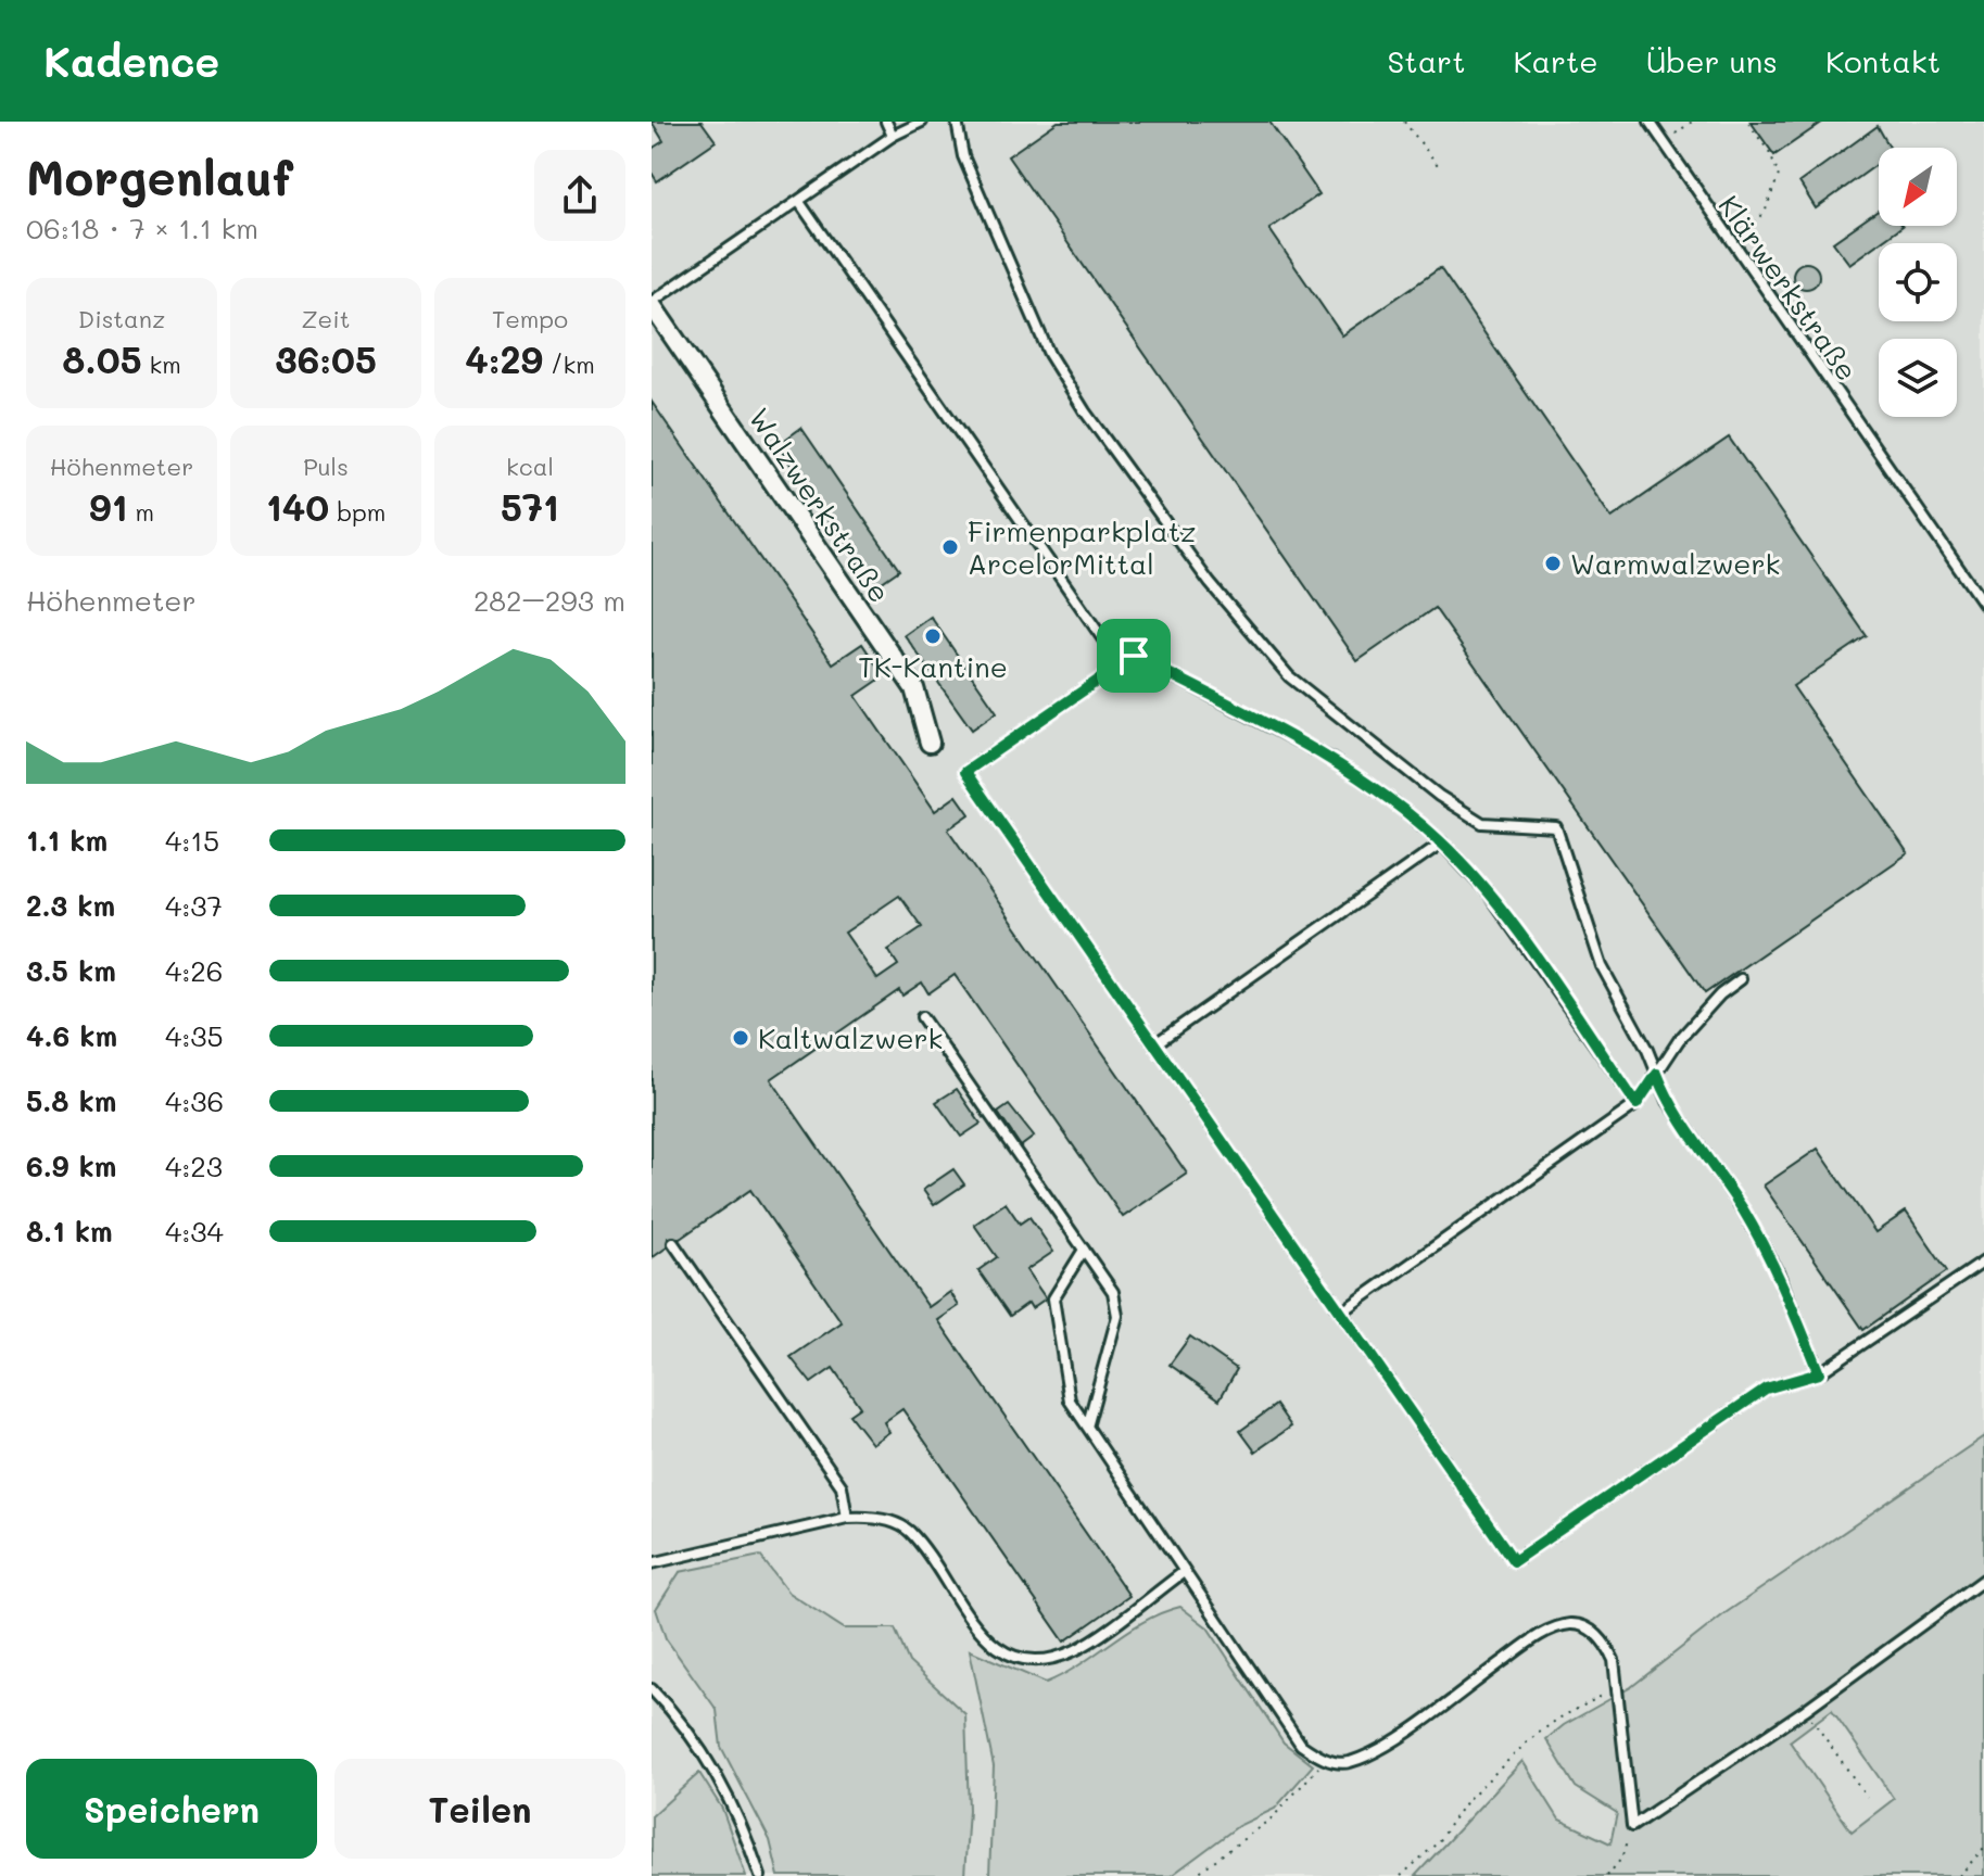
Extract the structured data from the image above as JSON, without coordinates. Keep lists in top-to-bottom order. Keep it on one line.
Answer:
{"streets":{"street":["Walzwerkstraße"],"lane":["Klärwerkstraße"]},"places":["Firmenparkplatz ArcelorMittal","Warmwalzwerk","TK-Kantine","Kaltwalzwerk"],"north":"bottom left","page":{"header":"Kadence","nav":["Start","Karte","Über uns","Kontakt"],"heading":["Morgenlauf","06:18 · 7 × 1.1 km"],"stats":[["Distanz","8.05 km"],["Zeit","36:05"],["Tempo","4:29 /km"],["Höhenmeter","91 m"],["Puls","140 bpm"],["kcal","571"]],"chart":["Höhenmeter","282–293 m"],"list":[{"name":"1.1 km","note":"4:15"},{"name":"2.3 km","note":"4:37"},{"name":"3.5 km","note":"4:26"},{"name":"4.6 km","note":"4:35"},{"name":"5.8 km","note":"4:36"},{"name":"6.9 km","note":"4:23"},{"name":"8.1 km","note":"4:34"}],"buttons":["Speichern","Teilen"]}}
